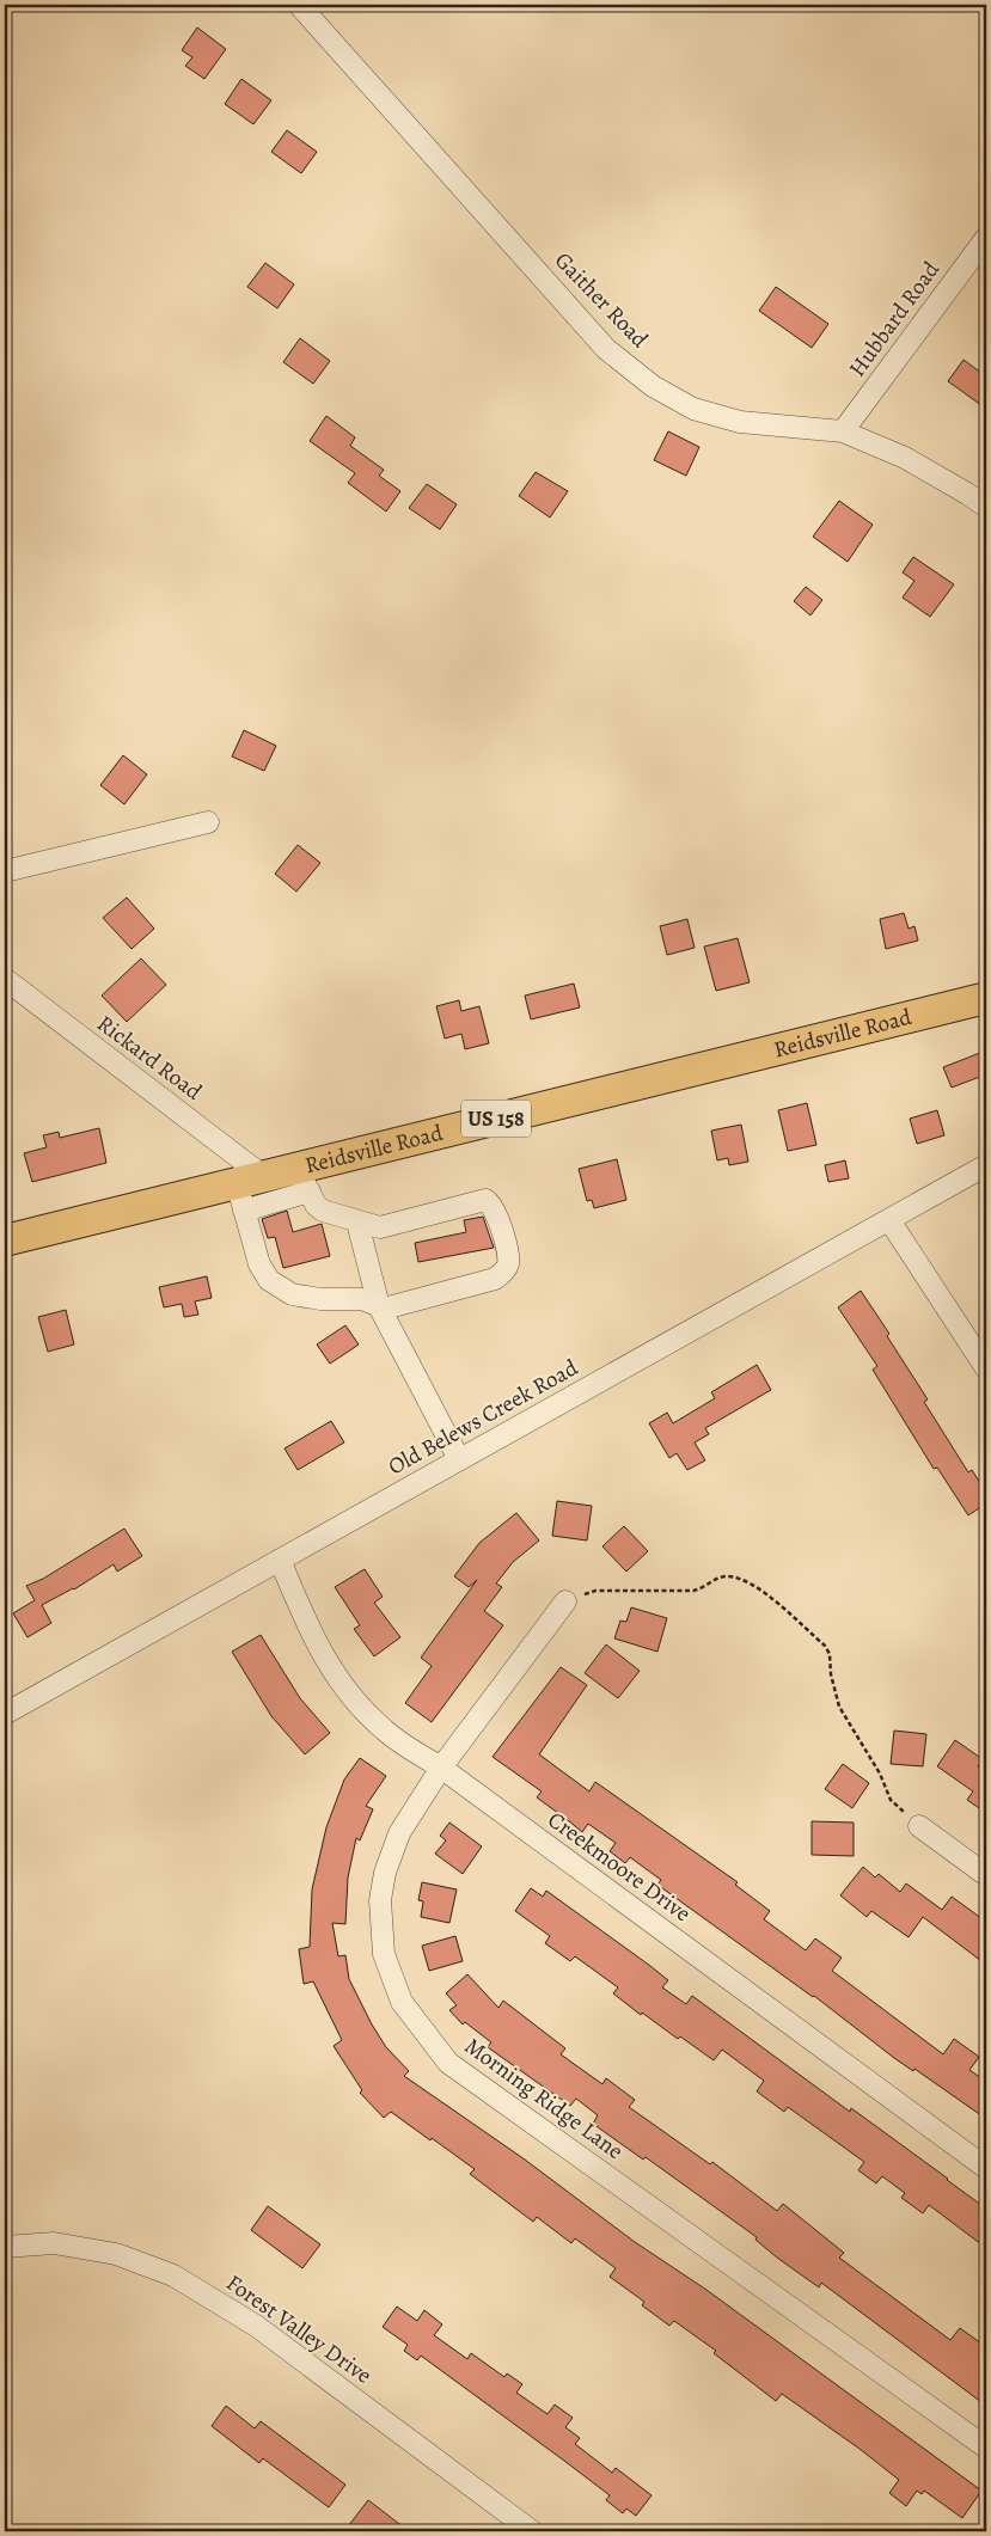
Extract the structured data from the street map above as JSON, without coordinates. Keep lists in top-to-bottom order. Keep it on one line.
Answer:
{"streets":{"highway":["Reidsville Road","US 158"],"street":["Gaither Road","Hubbard Road","Rickard Road","Old Belews Creek Road","Creekmoore Drive","Morning Ridge Lane","Forest Valley Drive"]},"crossings":[["Gaither Road","Hubbard Road"],["Reidsville Road","Rickard Road"],["Old Belews Creek Road","Creekmoore Drive"],["Creekmoore Drive","Morning Ridge Lane"]]}
